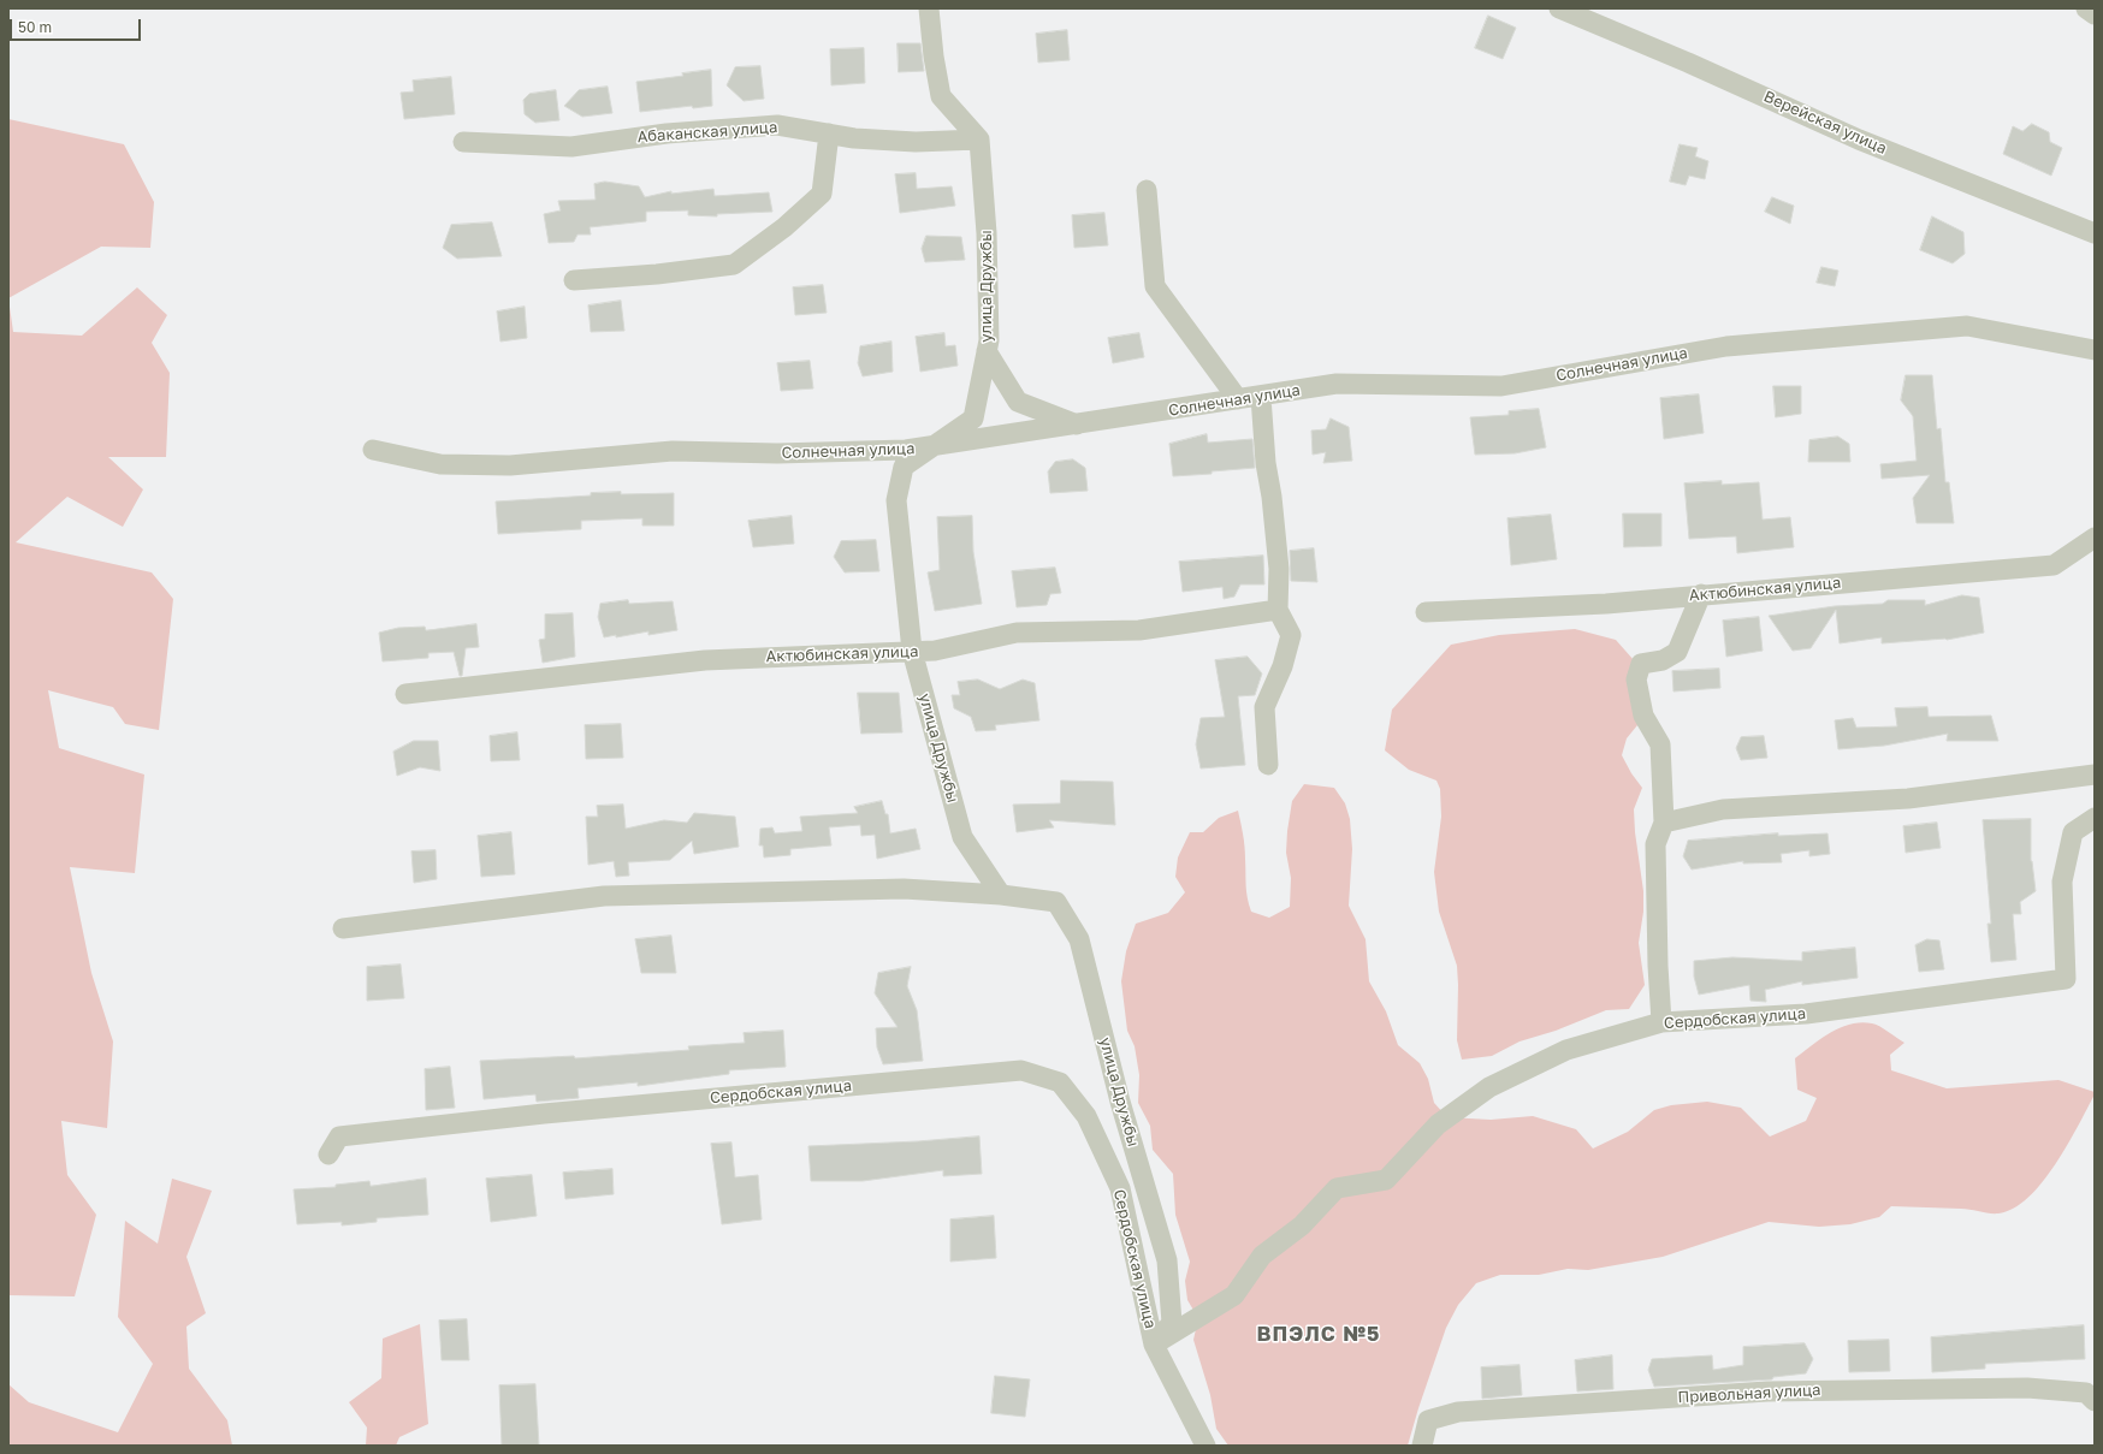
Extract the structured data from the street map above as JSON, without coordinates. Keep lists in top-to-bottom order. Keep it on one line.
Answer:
{"streets":{"street":["Верейская улица","Абаканская улица","улица Дружбы","Солнечная улица","Актюбинская улица","Сердобская улица","Привольная улица"]},"crossings":[["Абаканская улица","улица Дружбы"],["улица Дружбы","Солнечная улица"],["улица Дружбы","Актюбинская улица"],["улица Дружбы","Сердобская улица"]],"districts":["ВПЭЛС №5"],"scale_bar":"50 m"}
